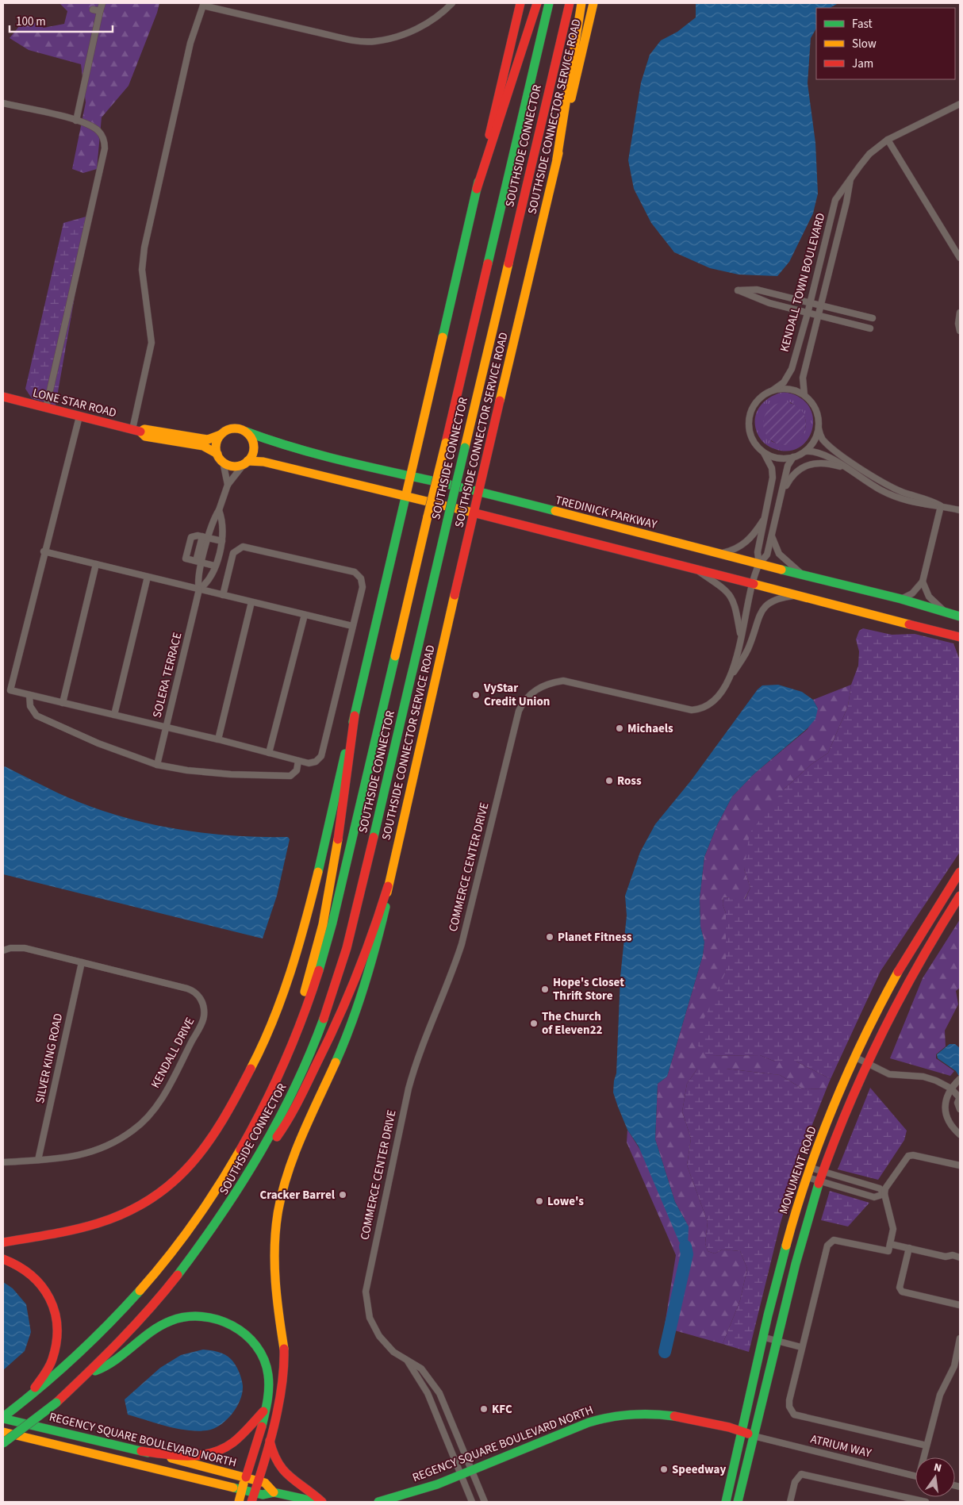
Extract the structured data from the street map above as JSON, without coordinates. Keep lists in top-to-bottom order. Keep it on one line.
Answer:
{"streets":{"main road":["SOUTHSIDE CONNECTOR SERVICE ROAD","SOUTHSIDE CONNECTOR","LONE STAR ROAD","TREDINICK PARKWAY","MONUMENT ROAD","REGENCY SQUARE BOULEVARD NORTH"],"street":["KENDALL TOWN BOULEVARD","SOLERA TERRACE","COMMERCE CENTER DRIVE","KENDALL DRIVE","SILVER KING ROAD","ATRIUM WAY"]},"crossings":[["SOUTHSIDE CONNECTOR SERVICE ROAD","TREDINICK PARKWAY"],["SOUTHSIDE CONNECTOR SERVICE ROAD","REGENCY SQUARE BOULEVARD NORTH"],["SOUTHSIDE CONNECTOR","REGENCY SQUARE BOULEVARD NORTH"],["KENDALL TOWN BOULEVARD","COMMERCE CENTER DRIVE"],["LONE STAR ROAD","TREDINICK PARKWAY"],["LONE STAR ROAD","SOLERA TERRACE"],["TREDINICK PARKWAY","SOLERA TERRACE"],["TREDINICK PARKWAY","COMMERCE CENTER DRIVE"],["COMMERCE CENTER DRIVE","REGENCY SQUARE BOULEVARD NORTH"],["KENDALL DRIVE","SILVER KING ROAD"],["MONUMENT ROAD","REGENCY SQUARE BOULEVARD NORTH"],["MONUMENT ROAD","ATRIUM WAY"],["REGENCY SQUARE BOULEVARD NORTH","ATRIUM WAY"]],"places":["VyStar Credit Union","Michaels","Ross","Planet Fitness","Hope's Closet Thrift Store","The Church of Eleven22","Cracker Barrel","Lowe's","KFC","Speedway"],"legend":["Fast","Slow","Jam"],"scale_bar":"100 m","north":"top"}
